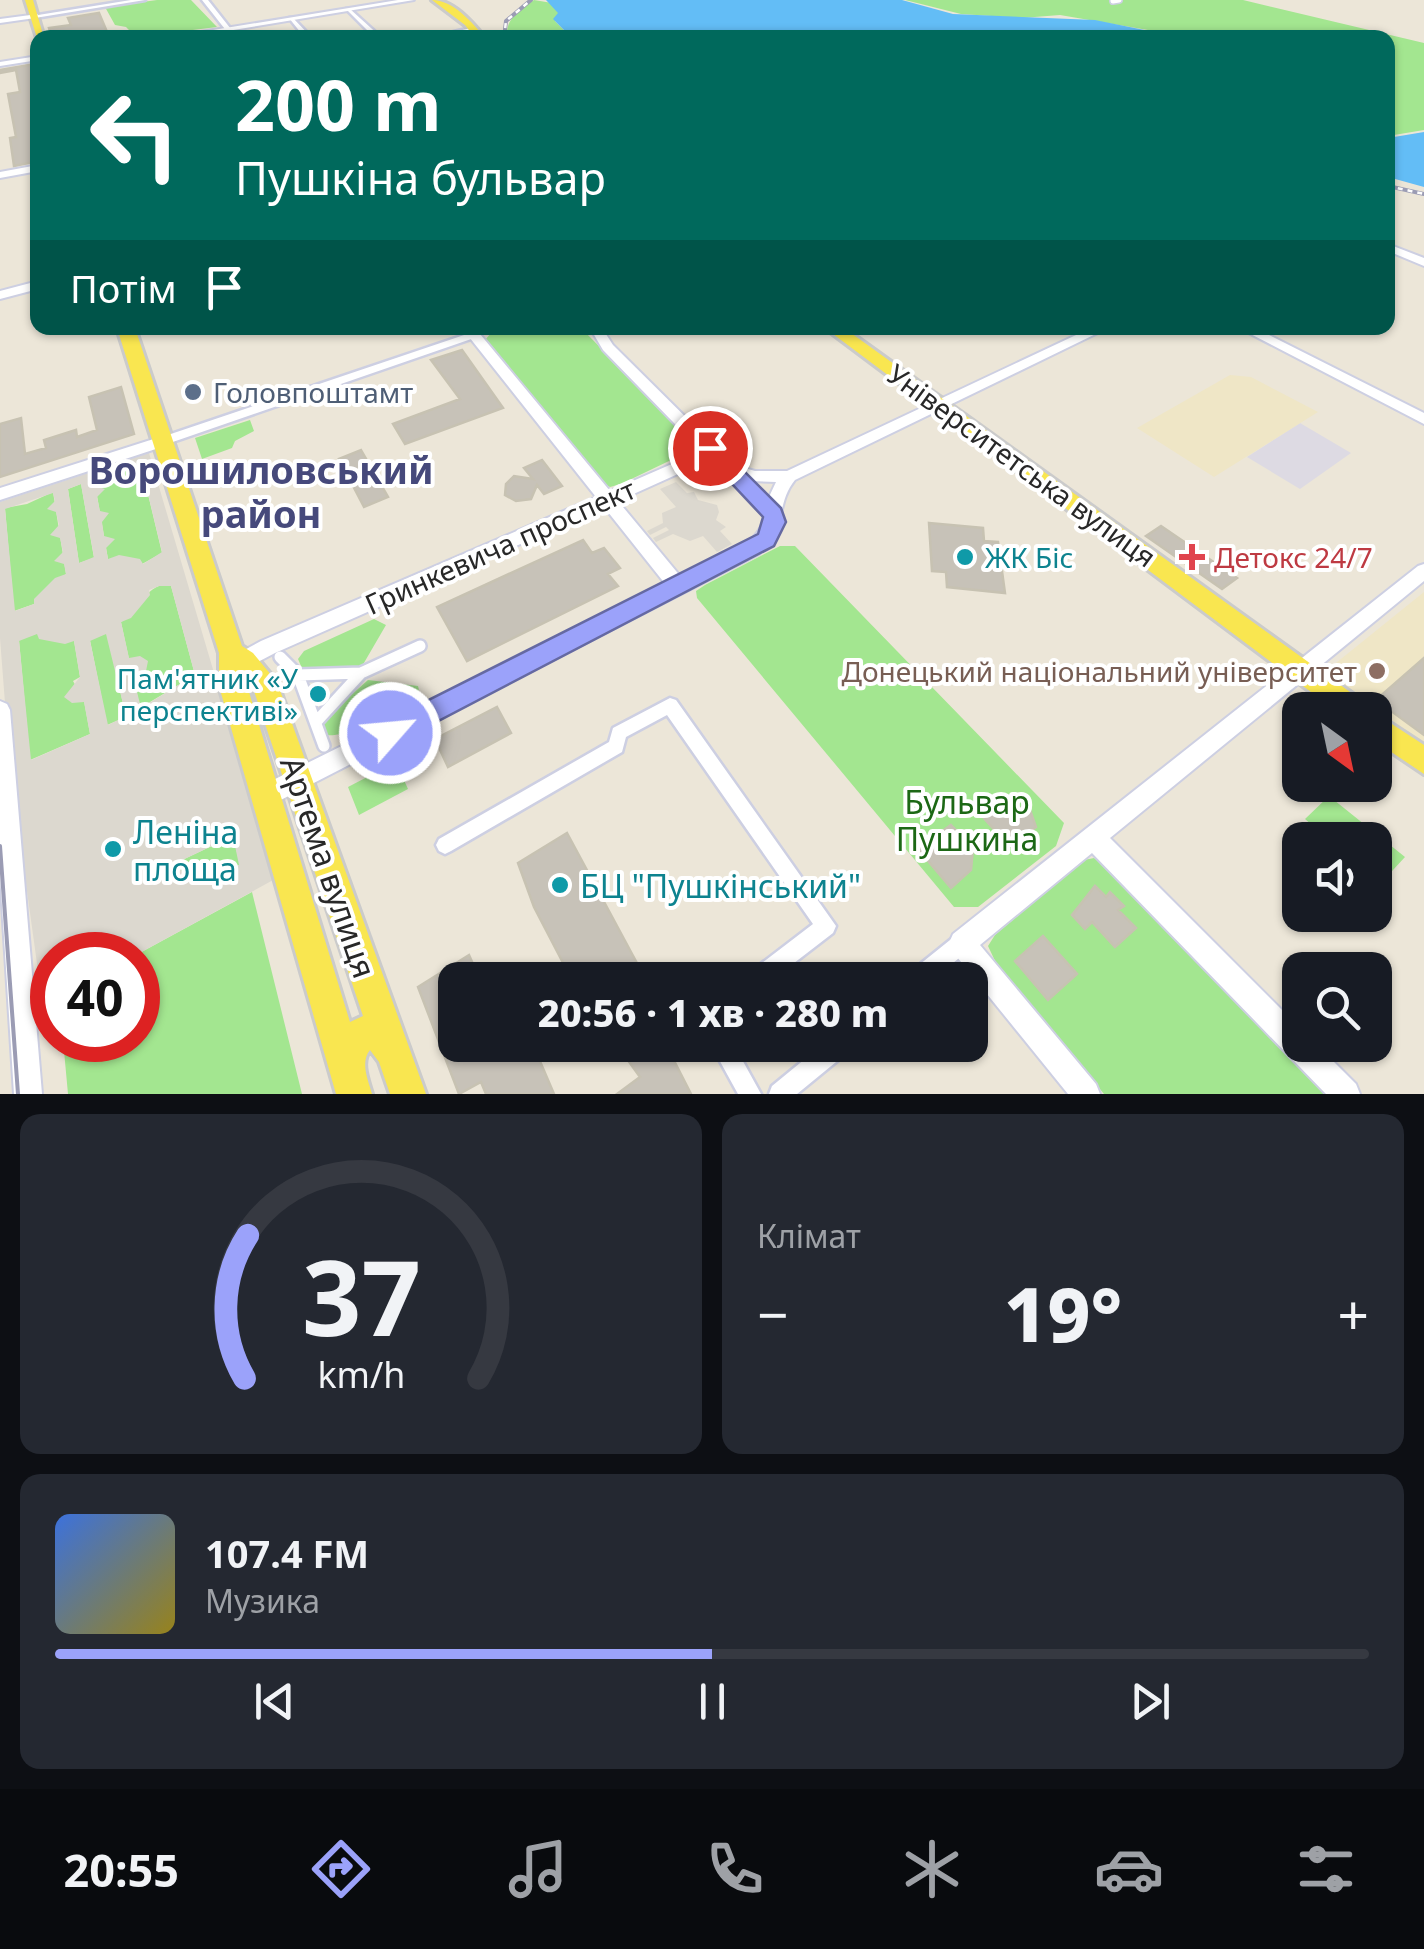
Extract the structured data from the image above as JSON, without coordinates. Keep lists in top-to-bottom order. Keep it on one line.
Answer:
{"streets":{"main road":["Університетська вулиця","Артема вулиця"],"street":["Гринкевича проспект"]},"crossings":[["Університетська вулиця","Гринкевича проспект"],["Гринкевича проспект","Артема вулиця"]],"districts":["Ворошиловський район"],"parks":["Бульвар Пушкина"],"places":{"other":["Головпоштамт","ЖК Біс","Донецький національний університет","Пам'ятник «У перспективі»","Леніна площа","БЦ \"Пушкінський\""],"health":["Детокс 24/7"]},"north":"bottom right","page":{"turn":["200 m","Пушкіна бульвар"],"then":"Потім","limit":"40","trip":"20:56 · 1 хв · 280 m","tile":"Клімат","heat":["−","19°","+"],"song":["107.4 FM","Музика"],"tabs":"20:55","gauge":["37","km/h"]}}
